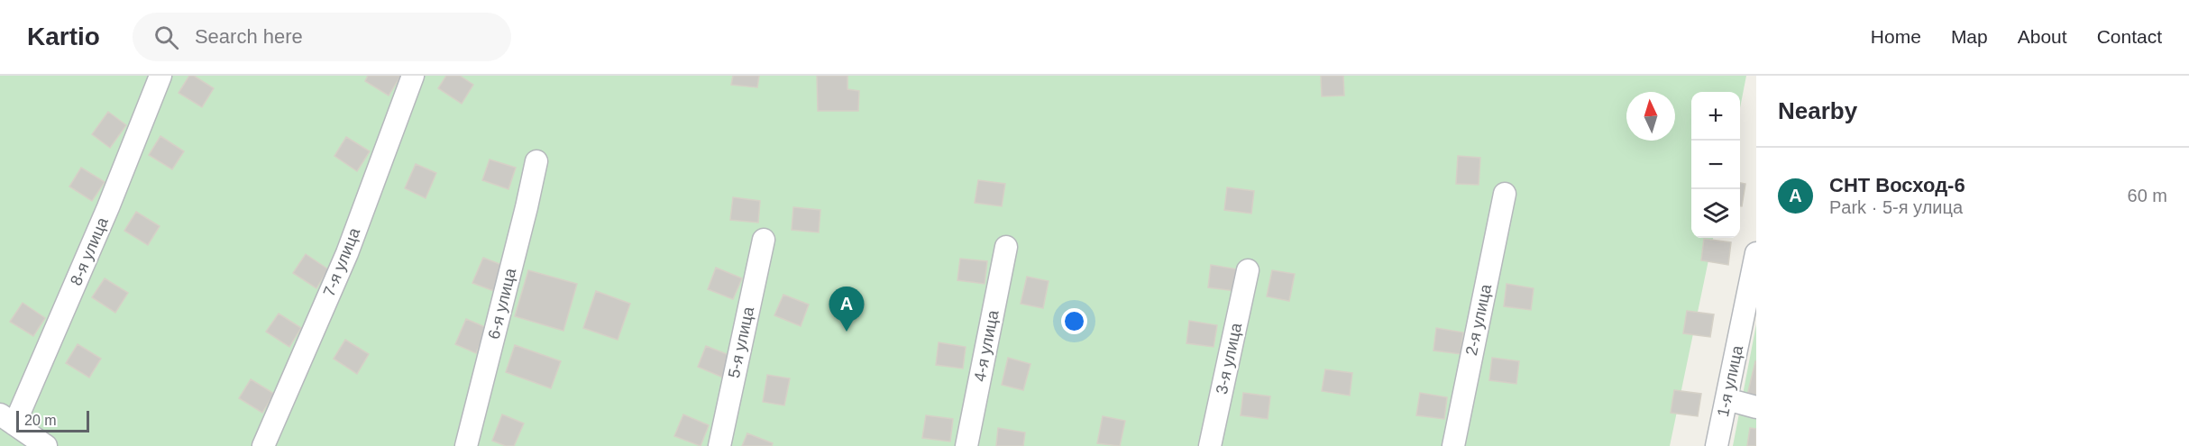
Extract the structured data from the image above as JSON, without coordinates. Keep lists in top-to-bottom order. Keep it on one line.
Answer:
{"streets":{"street":["8-я улица","7-я улица","6-я улица","2-я улица","5-я улица","4-я улица","3-я улица","1-я улица"]},"scale_bar":"20 m","north":"top","page":{"header":"Kartio","search":"Search here","nav":["Home","Map","About","Contact"],"heading":"Nearby","map_buttons":["+","−"],"list":[{"mark":"A","name":"СНТ Восход-6","note":"Park · 5-я улица","value":"60 m"}],"pins":"A","scale":"20 m"}}
